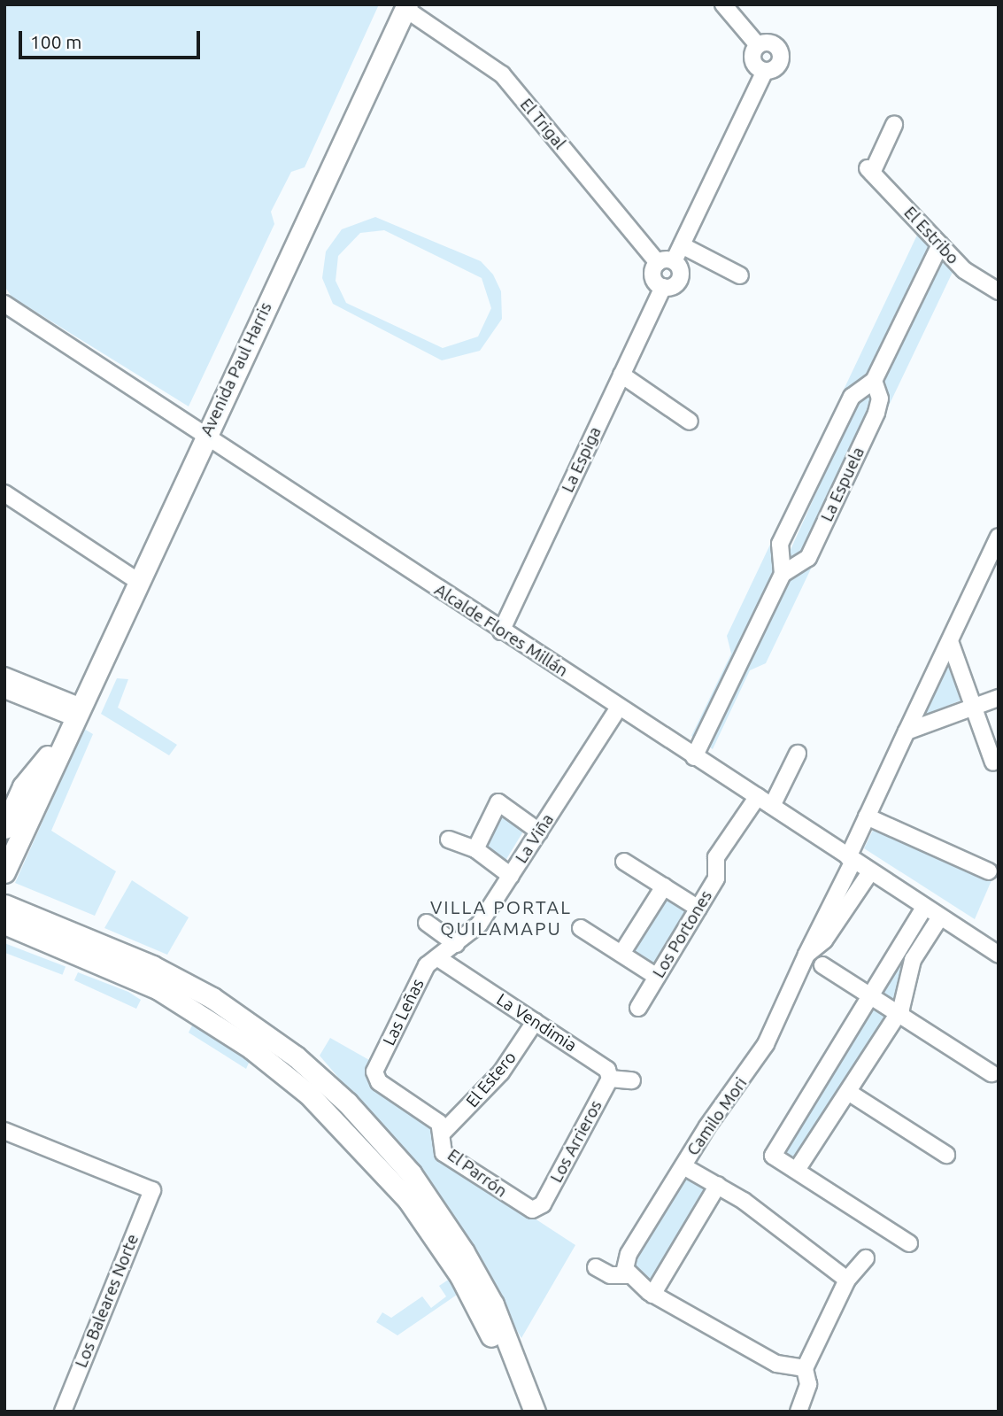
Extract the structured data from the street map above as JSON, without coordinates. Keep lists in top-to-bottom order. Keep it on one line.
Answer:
{"streets":{"main road":["Avenida Paul Harris"],"street":["El Trigal","El Estribo","La Espiga","La Espuela","Alcalde Flores Millán","La Viña","Los Portones","Las Leñas","La Vendimia","El Estero","Camilo Mori","Los Arrieros","El Parrón","Los Baleares Norte"]},"crossings":[["El Trigal","Avenida Paul Harris"],["El Trigal","La Espiga"],["El Estribo","La Espuela"],["Avenida Paul Harris","Alcalde Flores Millán"],["La Espiga","Alcalde Flores Millán"],["Alcalde Flores Millán","La Viña"],["Alcalde Flores Millán","Los Portones"],["Alcalde Flores Millán","Camilo Mori"],["La Viña","Las Leñas"],["La Viña","La Vendimia"],["Las Leñas","La Vendimia"],["Las Leñas","El Parrón"],["La Vendimia","El Estero"],["La Vendimia","Los Arrieros"],["El Estero","El Parrón"],["Los Arrieros","El Parrón"]],"districts":["VILLA PORTAL QUILAMAPU"],"scale_bar":"100 m"}
